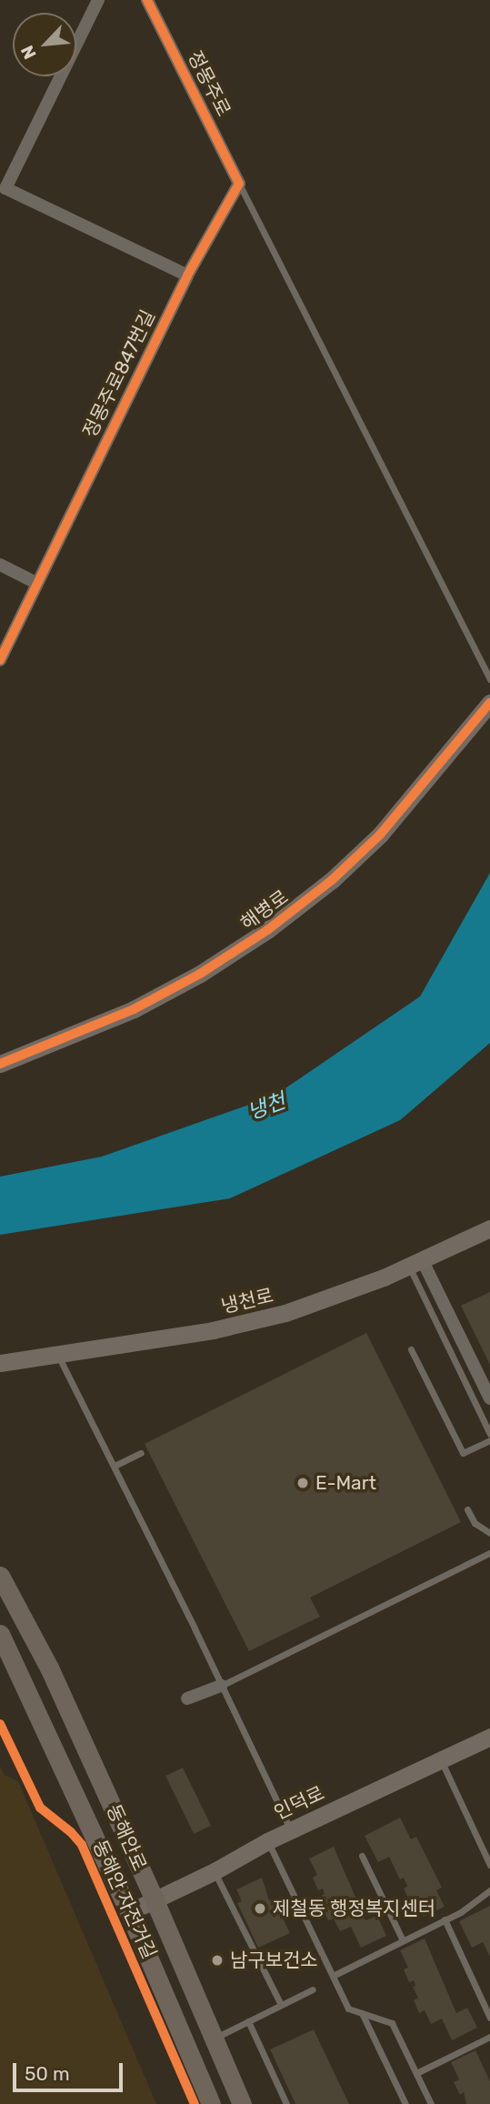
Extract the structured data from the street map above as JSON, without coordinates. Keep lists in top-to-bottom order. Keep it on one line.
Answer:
{"streets":{"main road":["동해안로"],"street":["정몽주로","정몽주로847번길","해병로","냉천로","인덕로"],"cycle path":["동해안 자전거길"]},"crossings":[["정몽주로","정몽주로847번길"],["인덕로","동해안로"]],"water":["냉천"],"places":["E-Mart","제철동 행정복지센터","남구보건소"],"scale_bar":"50 m","north":"bottom left"}
